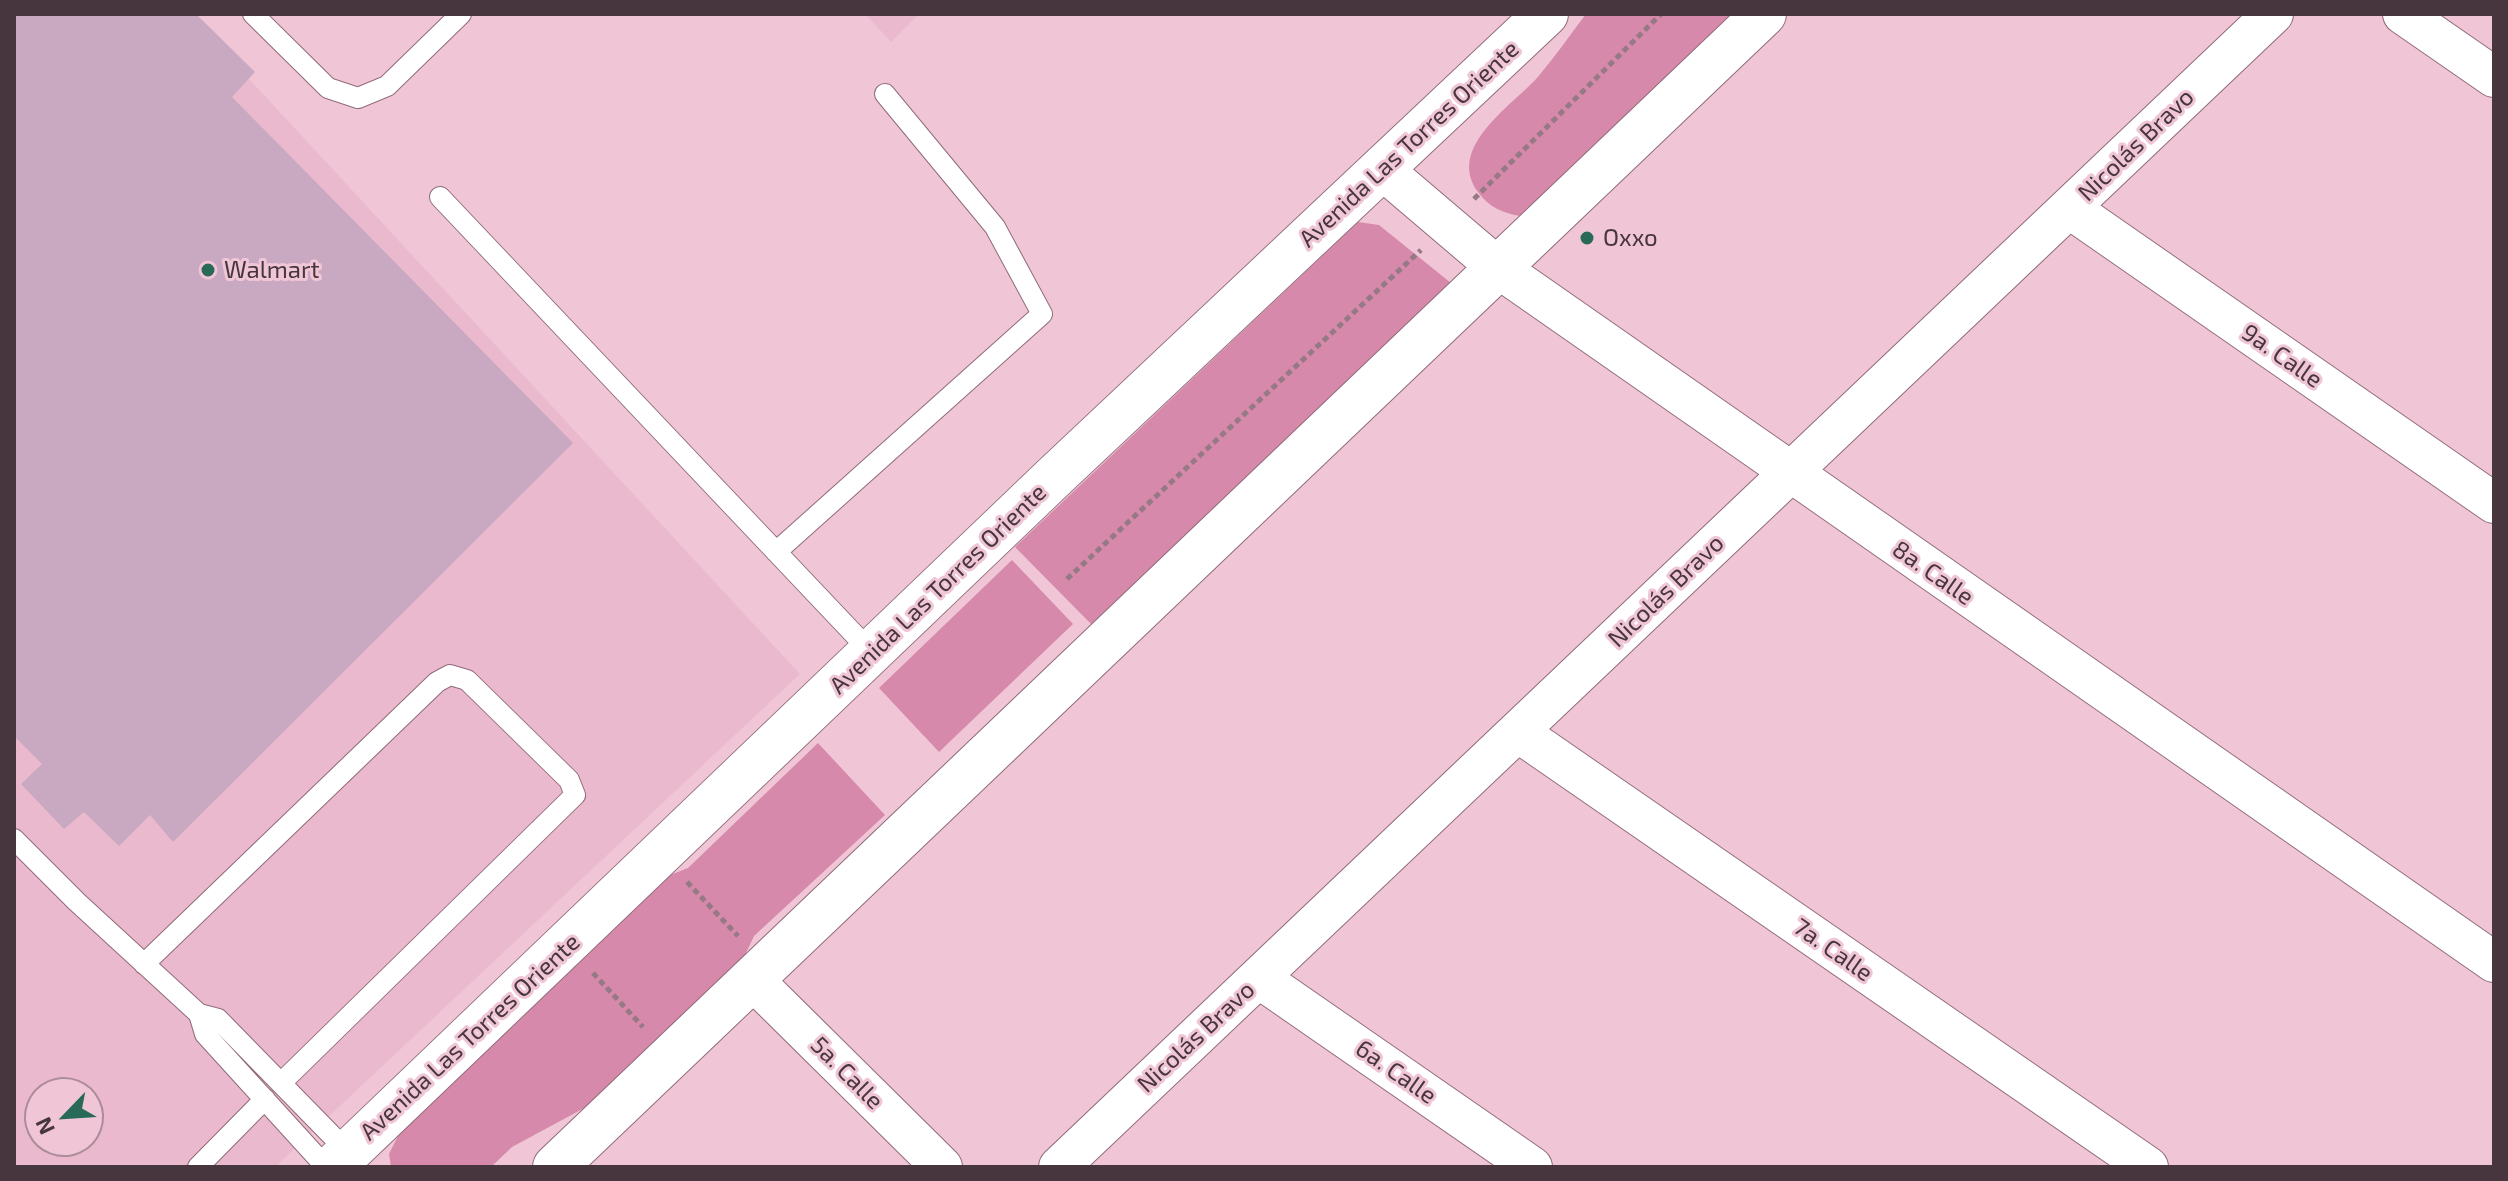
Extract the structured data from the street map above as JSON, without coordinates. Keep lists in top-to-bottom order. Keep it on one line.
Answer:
{"streets":{"street":["Avenida Las Torres Oriente","Nicolás Bravo","9a. Calle","8a. Calle","7a. Calle","6a. Calle","5a. Calle"]},"crossings":[["Avenida Las Torres Oriente","8a. Calle"],["Nicolás Bravo","9a. Calle"],["Nicolás Bravo","8a. Calle"],["Nicolás Bravo","7a. Calle"],["Nicolás Bravo","6a. Calle"]],"places":["Oxxo","Walmart"],"north":"bottom left"}
